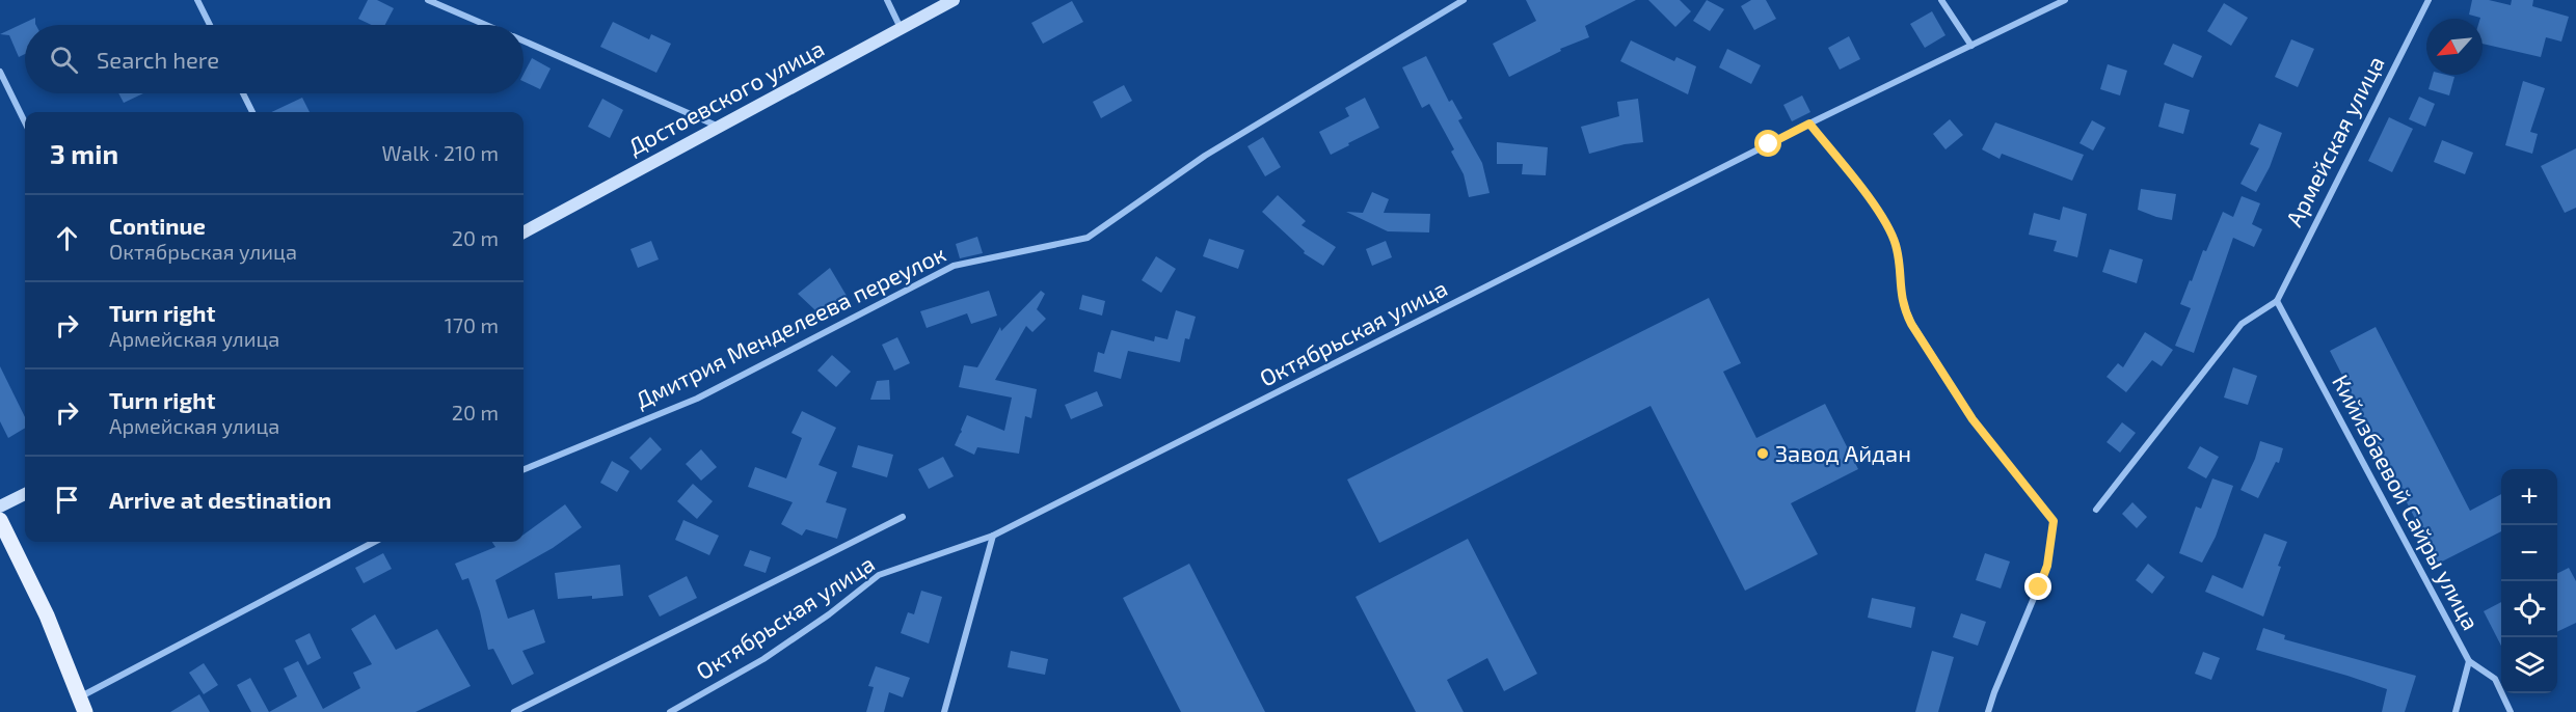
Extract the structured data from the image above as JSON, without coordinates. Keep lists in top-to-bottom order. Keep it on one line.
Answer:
{"streets":{"street":["Достоевского улица","Армейская улица","Дмитрия Менделеева переулок","Октябрьская улица","Кийизбаевой Сайры улица"]},"crossings":[["Армейская улица","Кийизбаевой Сайры улица"]],"places":["Завод Айдан"],"north":"bottom left","page":{"search":"Search here","heading":["3 min","Walk · 210 m"],"list":[["Continue","Октябрьская улица","20 m"],["Turn right","Армейская улица","170 m"],["Turn right","Армейская улица","20 m"],"Arrive at destination"],"map_buttons":["+","−"]}}
